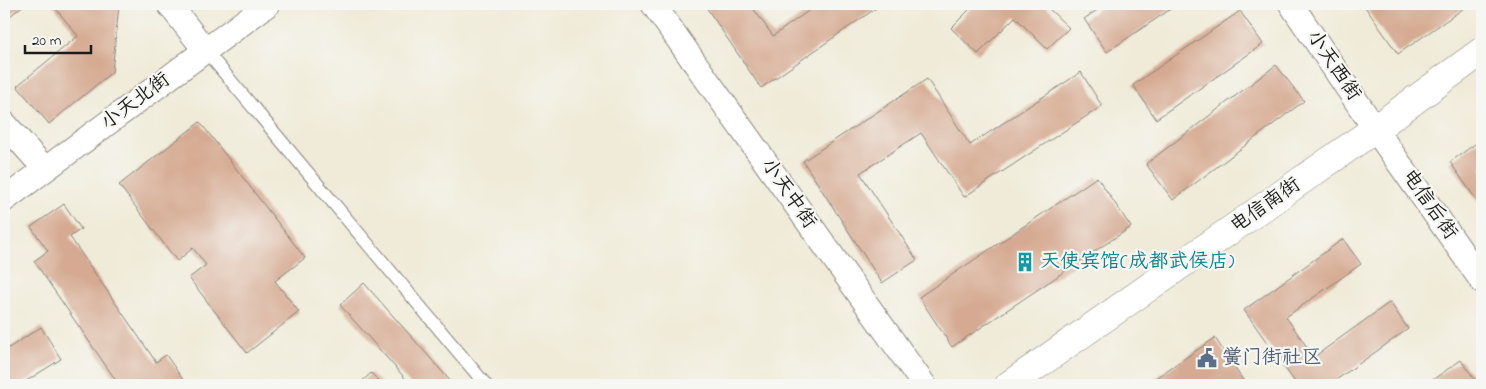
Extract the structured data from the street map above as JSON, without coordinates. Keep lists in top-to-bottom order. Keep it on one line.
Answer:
{"streets":{"street":["小天西街","小天北街","小天中街","电信后街","电信南街"]},"crossings":[["小天西街","电信后街"],["小天西街","电信南街"],["电信后街","电信南街"]],"places":{"building":["天使宾馆(成都武侯店)"],"public building":["黉门街社区"]},"scale_bar":"20 m"}
